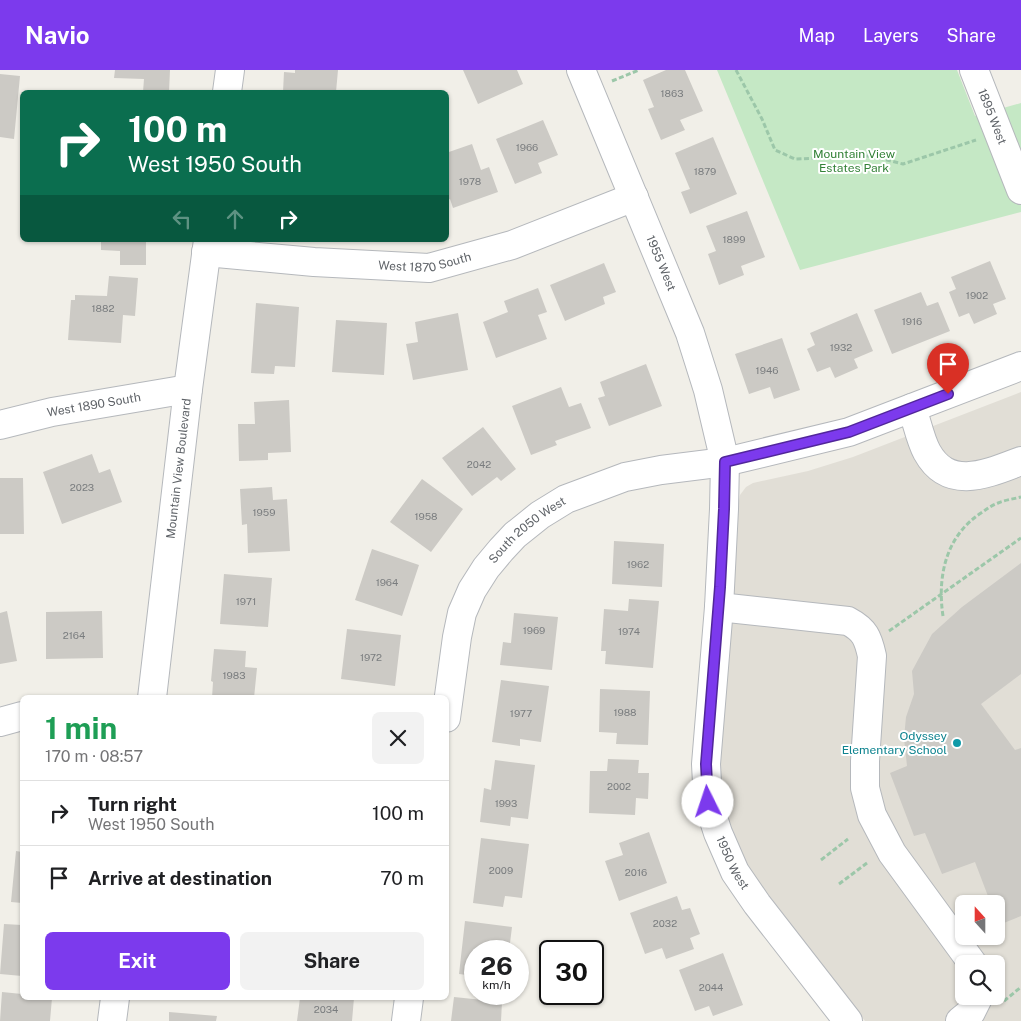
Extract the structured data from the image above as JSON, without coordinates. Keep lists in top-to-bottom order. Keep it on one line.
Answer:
{"streets":{"street":["1895 West","West 1870 South","1955 West","West 1890 South","Mountain View Boulevard","South 2050 West","1950 West"]},"crossings":[["West 1870 South","1955 West"],["West 1870 South","Mountain View Boulevard"],["1955 West","South 2050 West"],["1955 West","1950 West"],["West 1890 South","Mountain View Boulevard"],["South 2050 West","1950 West"]],"parks":["Mountain View Estates Park"],"places":["Odyssey Elementary School"],"house_numbers":["1863","1966","1879","1978","1899","1902","1882","1916","1932","1946","2042","2023","1959","1958","1962","1964","1971","1969","1974","2164","1972","1983","1988","1977","2002","1993","2009","2016","2032","2044","2034"],"north":"top","page":{"header":"Navio","nav":["Map","Layers","Share"],"turn":["100 m","West 1950 South"],"heading":["1 min","170 m · 08:57"],"list":[{"name":"Turn right","note":"West 1950 South","value":"100 m"},{"name":"Arrive at destination","value":"70 m"}],"buttons":["Exit","Share"],"speed":"26 km/h","limit":"30"}}
